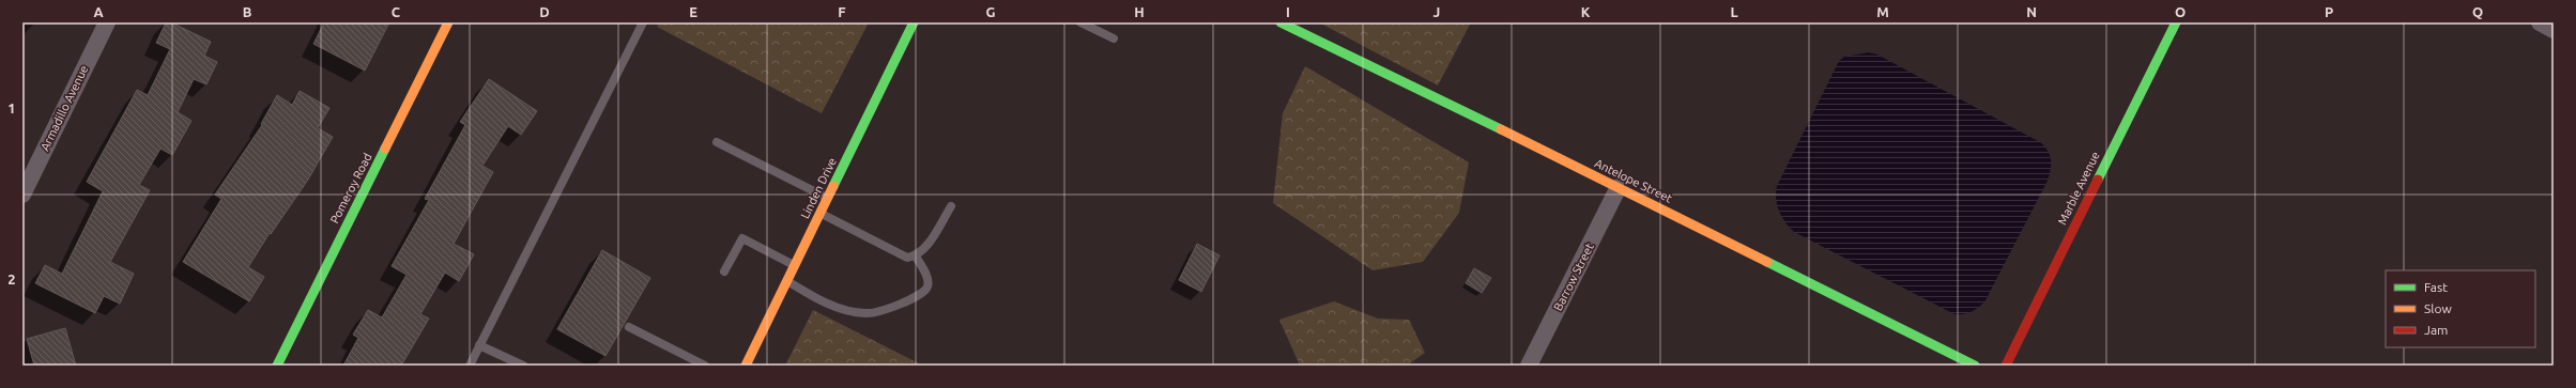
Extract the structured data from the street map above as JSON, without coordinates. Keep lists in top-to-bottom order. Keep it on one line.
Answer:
{"streets":{"street":["Armadillo Avenue","Antelope Street","Pomeroy Road","Linden Drive","Marble Avenue","Barrow Street"]},"crossings":[["Antelope Street","Barrow Street"]],"legend":["Fast","Slow","Jam"],"grid":{"columns":["A","B","C","D","E","F","G","H","I","J","K","L","M","N","O","P","Q"],"rows":["1","2"]}}
